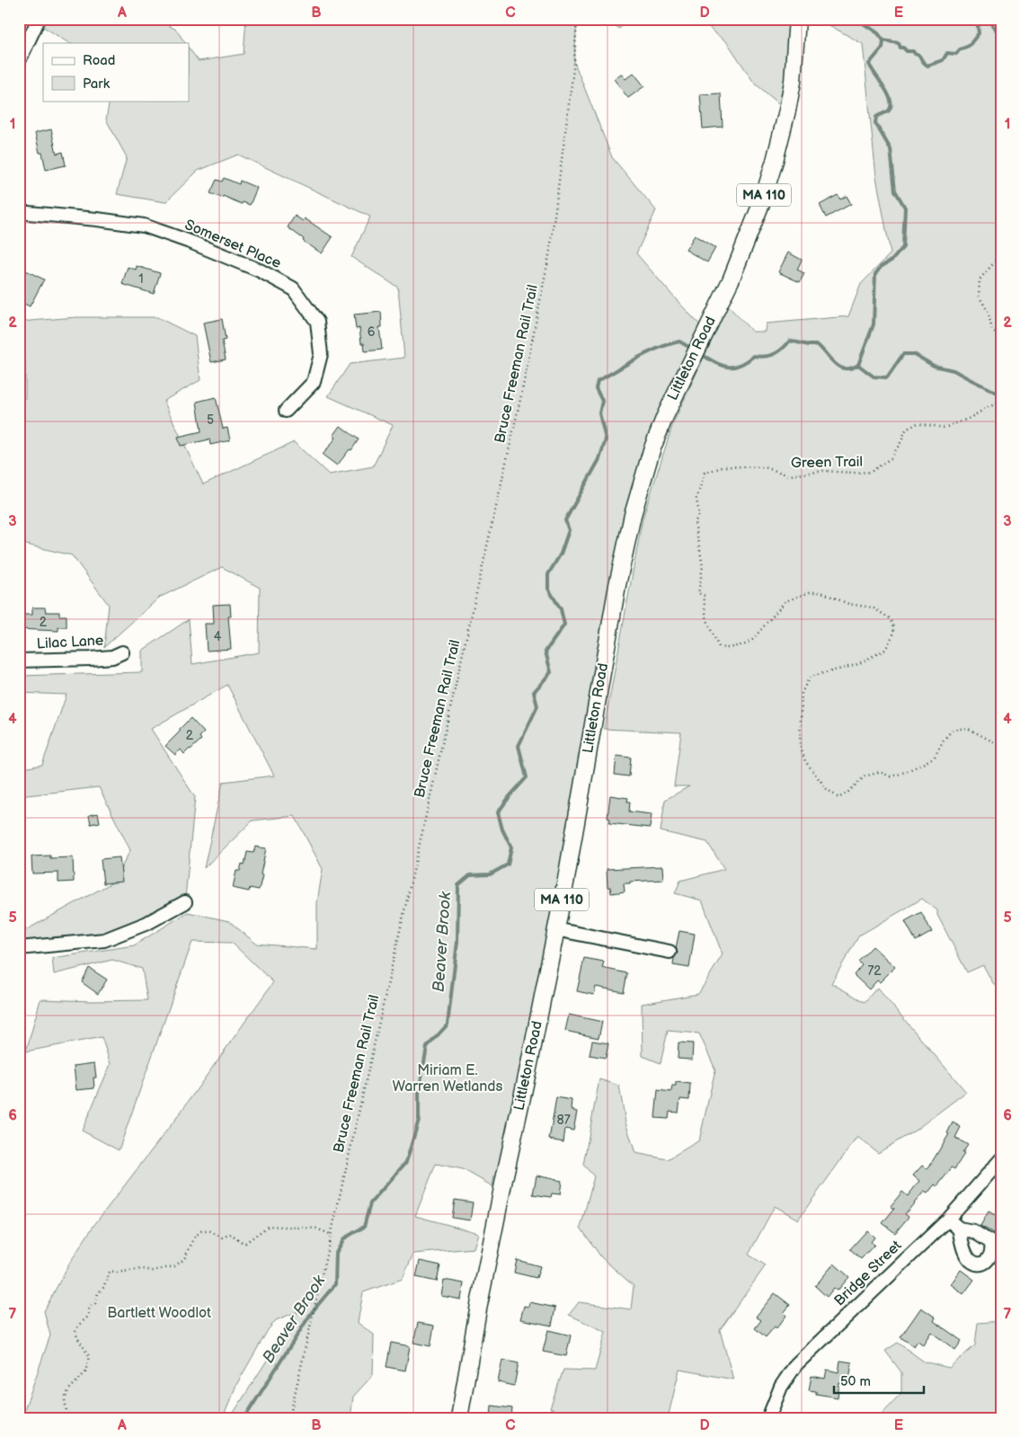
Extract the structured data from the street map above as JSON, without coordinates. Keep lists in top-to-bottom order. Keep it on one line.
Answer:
{"streets":{"main road":["MA 110","Littleton Road"],"street":["Somerset Place","Lilac Lane","Bridge Street"],"path":["Bruce Freeman Rail Trail","Green Trail"]},"water":["Beaver Brook"],"parks":["Miriam E. Warren Wetlands","Bartlett Woodlot"],"house_numbers":["1","6","5","2","4","2","72","87"],"legend":["Road","Park"],"scale_bar":"50 m","grid":{"columns":["A","B","C","D","E"],"rows":["1","2","3","4","5","6","7"]}}
